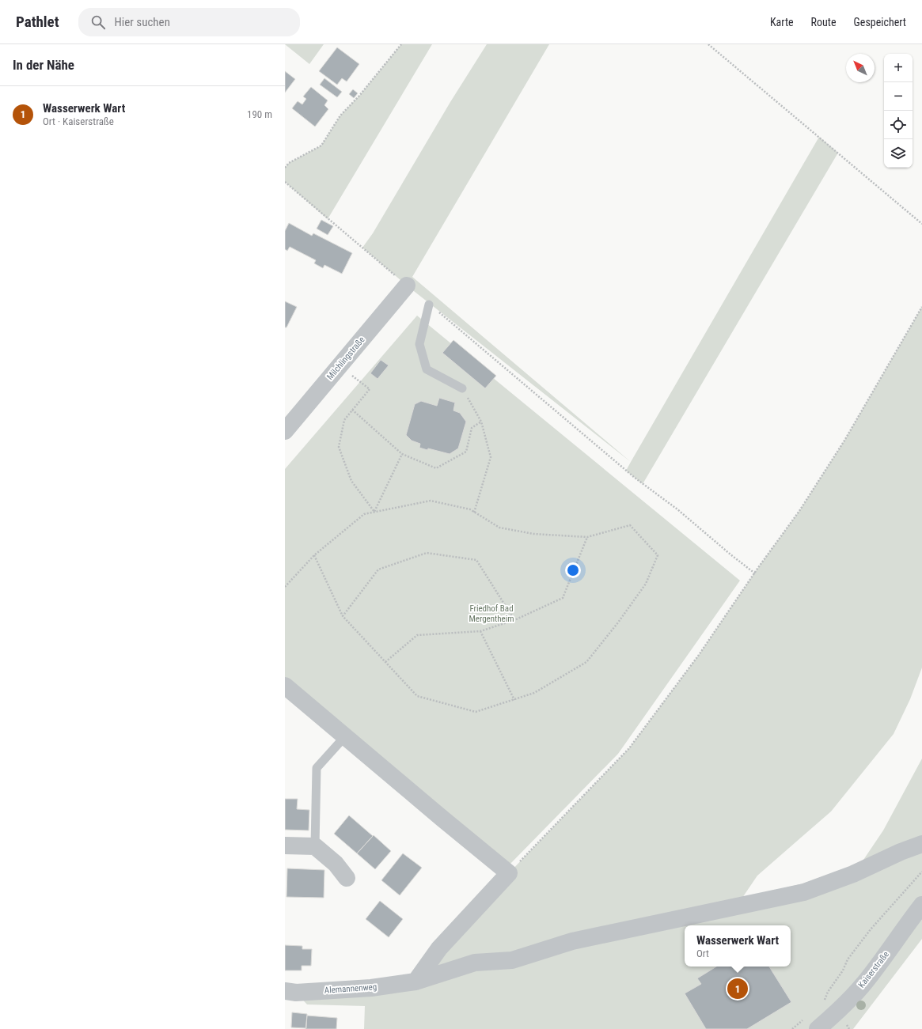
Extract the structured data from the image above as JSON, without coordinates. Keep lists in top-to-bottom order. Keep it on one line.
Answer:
{"streets":{"street":["Milchlingstraße","Kaiserstraße","Alemannenweg"]},"parks":["Friedhof Bad Mergentheim"],"north":"top left","page":{"header":"Pathlet","search":"Hier suchen","nav":["Karte","Route","Gespeichert"],"heading":"In der Nähe","map_buttons":["+","−"],"list":[{"mark":"1","name":"Wasserwerk Wart","note":"Ort · Kaiserstraße","value":"190 m"}],"popup":["Wasserwerk Wart","Ort"],"pins":"1"}}
